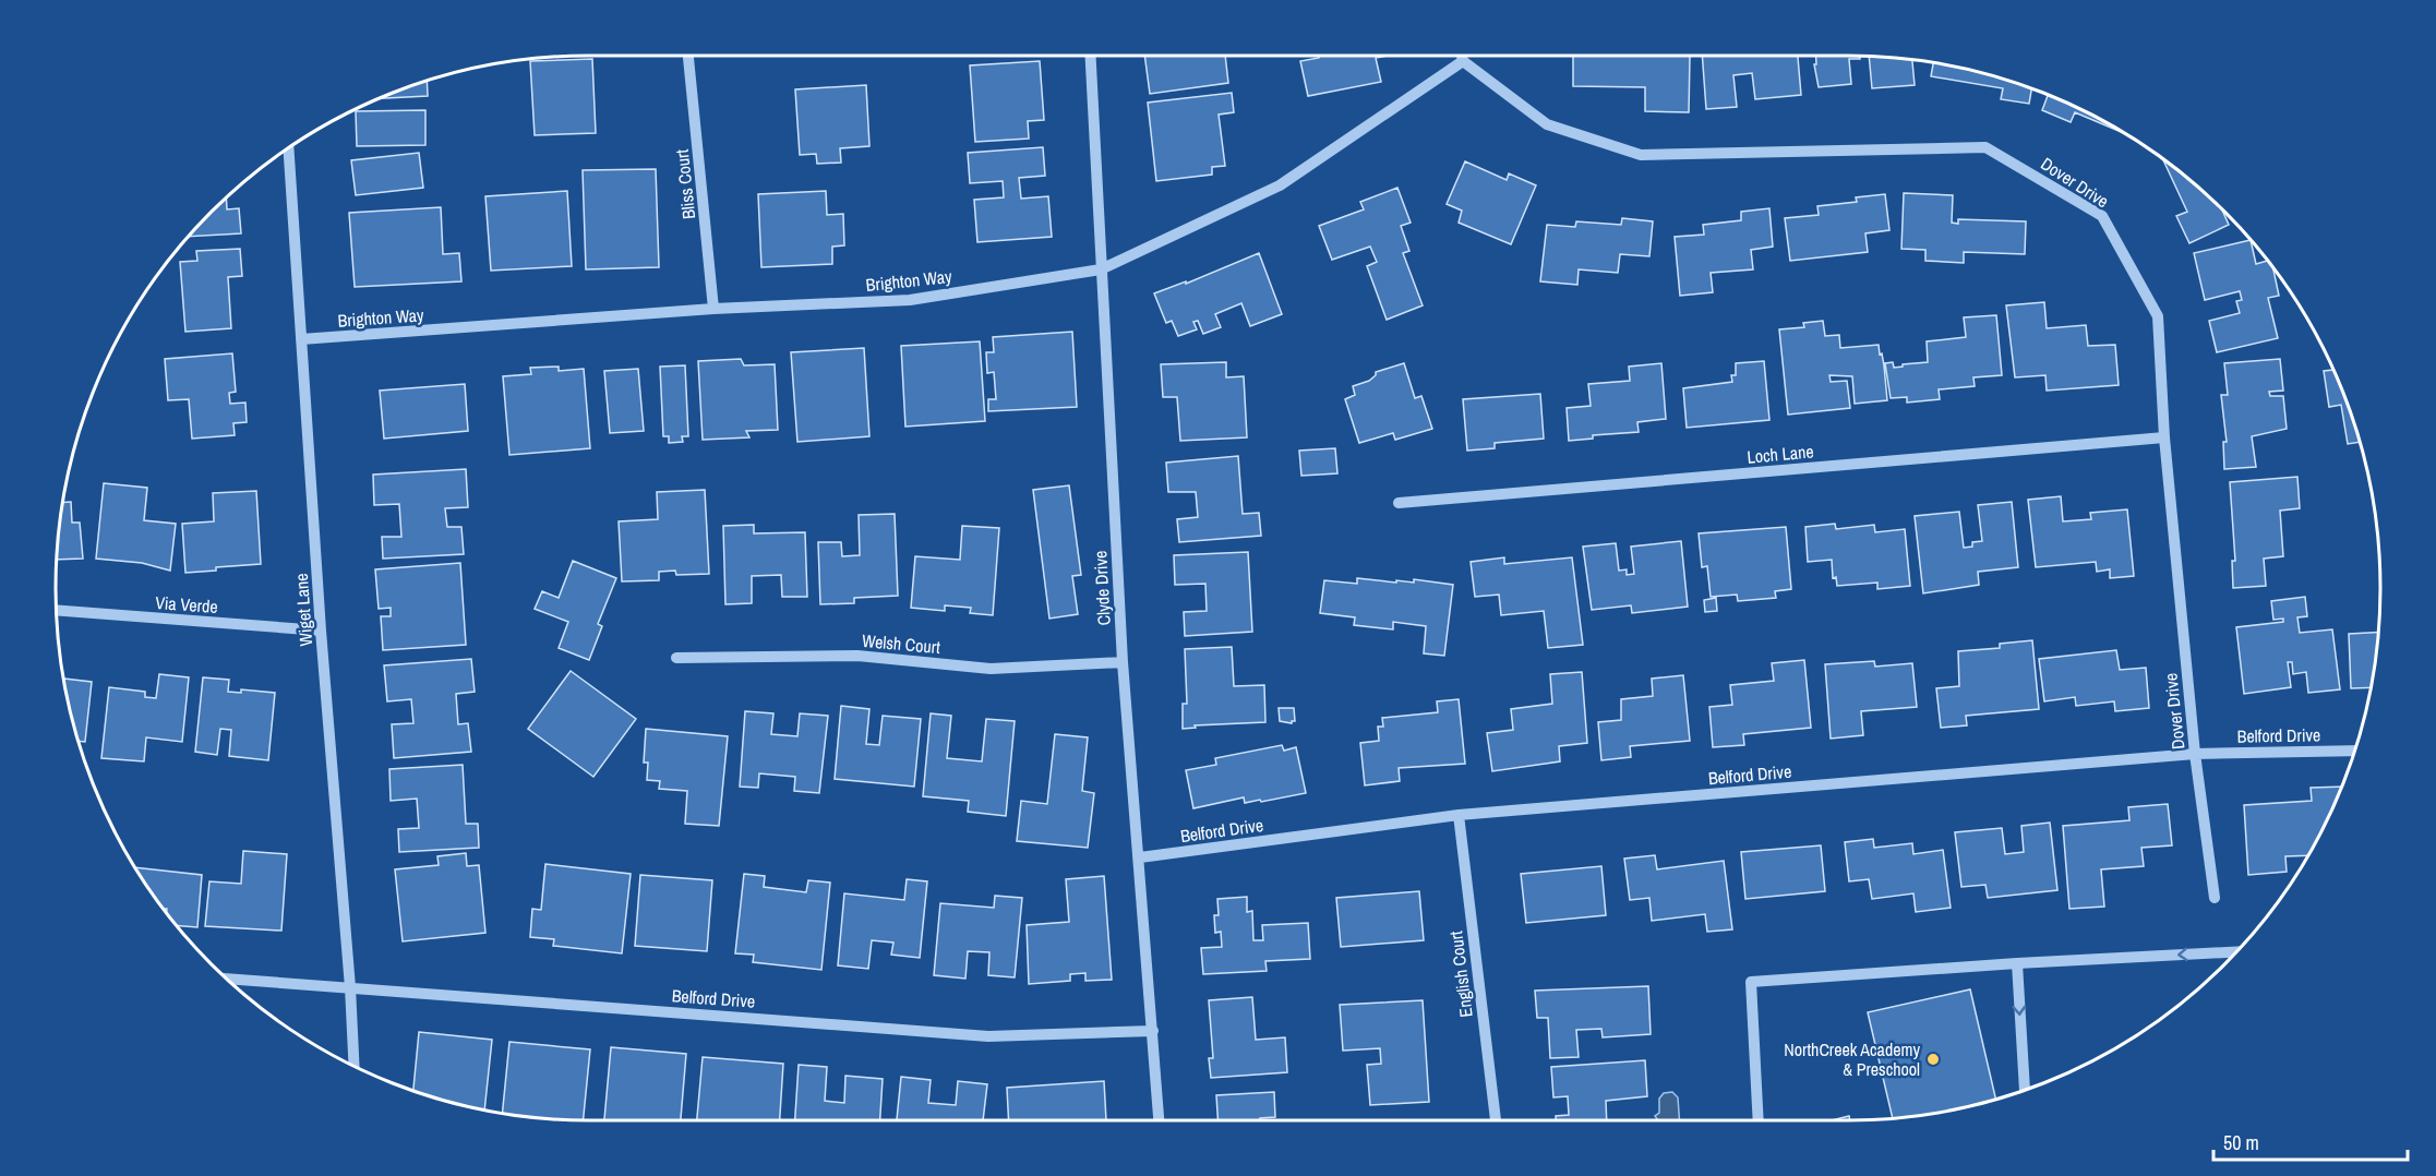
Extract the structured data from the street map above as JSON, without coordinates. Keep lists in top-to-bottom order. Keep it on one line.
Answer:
{"streets":{"street":["Dover Drive","Bliss Court","Brighton Way","Loch Lane","Clyde Drive","Via Verde","Wiget Lane","Welsh Court","Belford Drive","English Court"]},"crossings":[["Dover Drive","Brighton Way"],["Dover Drive","Loch Lane"],["Dover Drive","Belford Drive"],["Bliss Court","Brighton Way"],["Brighton Way","Clyde Drive"],["Brighton Way","Wiget Lane"],["Clyde Drive","Welsh Court"],["Clyde Drive","Belford Drive"],["Via Verde","Wiget Lane"],["Wiget Lane","Belford Drive"],["Belford Drive","English Court"]],"places":["NorthCreek Academy & Preschool"],"scale_bar":"50 m"}
